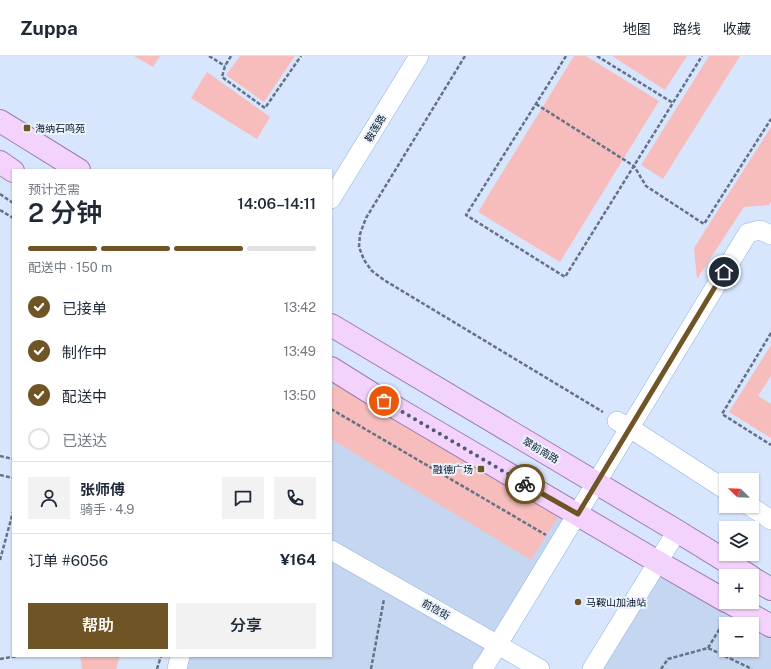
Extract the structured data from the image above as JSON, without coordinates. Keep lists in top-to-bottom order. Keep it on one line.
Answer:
{"streets":{"main road":["翠前南路"],"street":["鞍莲路","前信街"]},"places":{"transit":["海纳石鸣苑","融德广场"],"other":["马鞍山加油站"]},"north":"top left","page":{"header":"Zuppa","nav":["地图","路线","收藏"],"heading":["2 分钟","预计还需","14:06–14:11"],"panel":["张师傅","骑手 · 4.9","订单 #6056","¥164"],"bar":"配送中 · 150 m","list":[["已接单","13:42"],["制作中","13:49"],["配送中","13:50"],"已送达"],"map_buttons":["+","−"],"buttons":["帮助","分享"]}}
